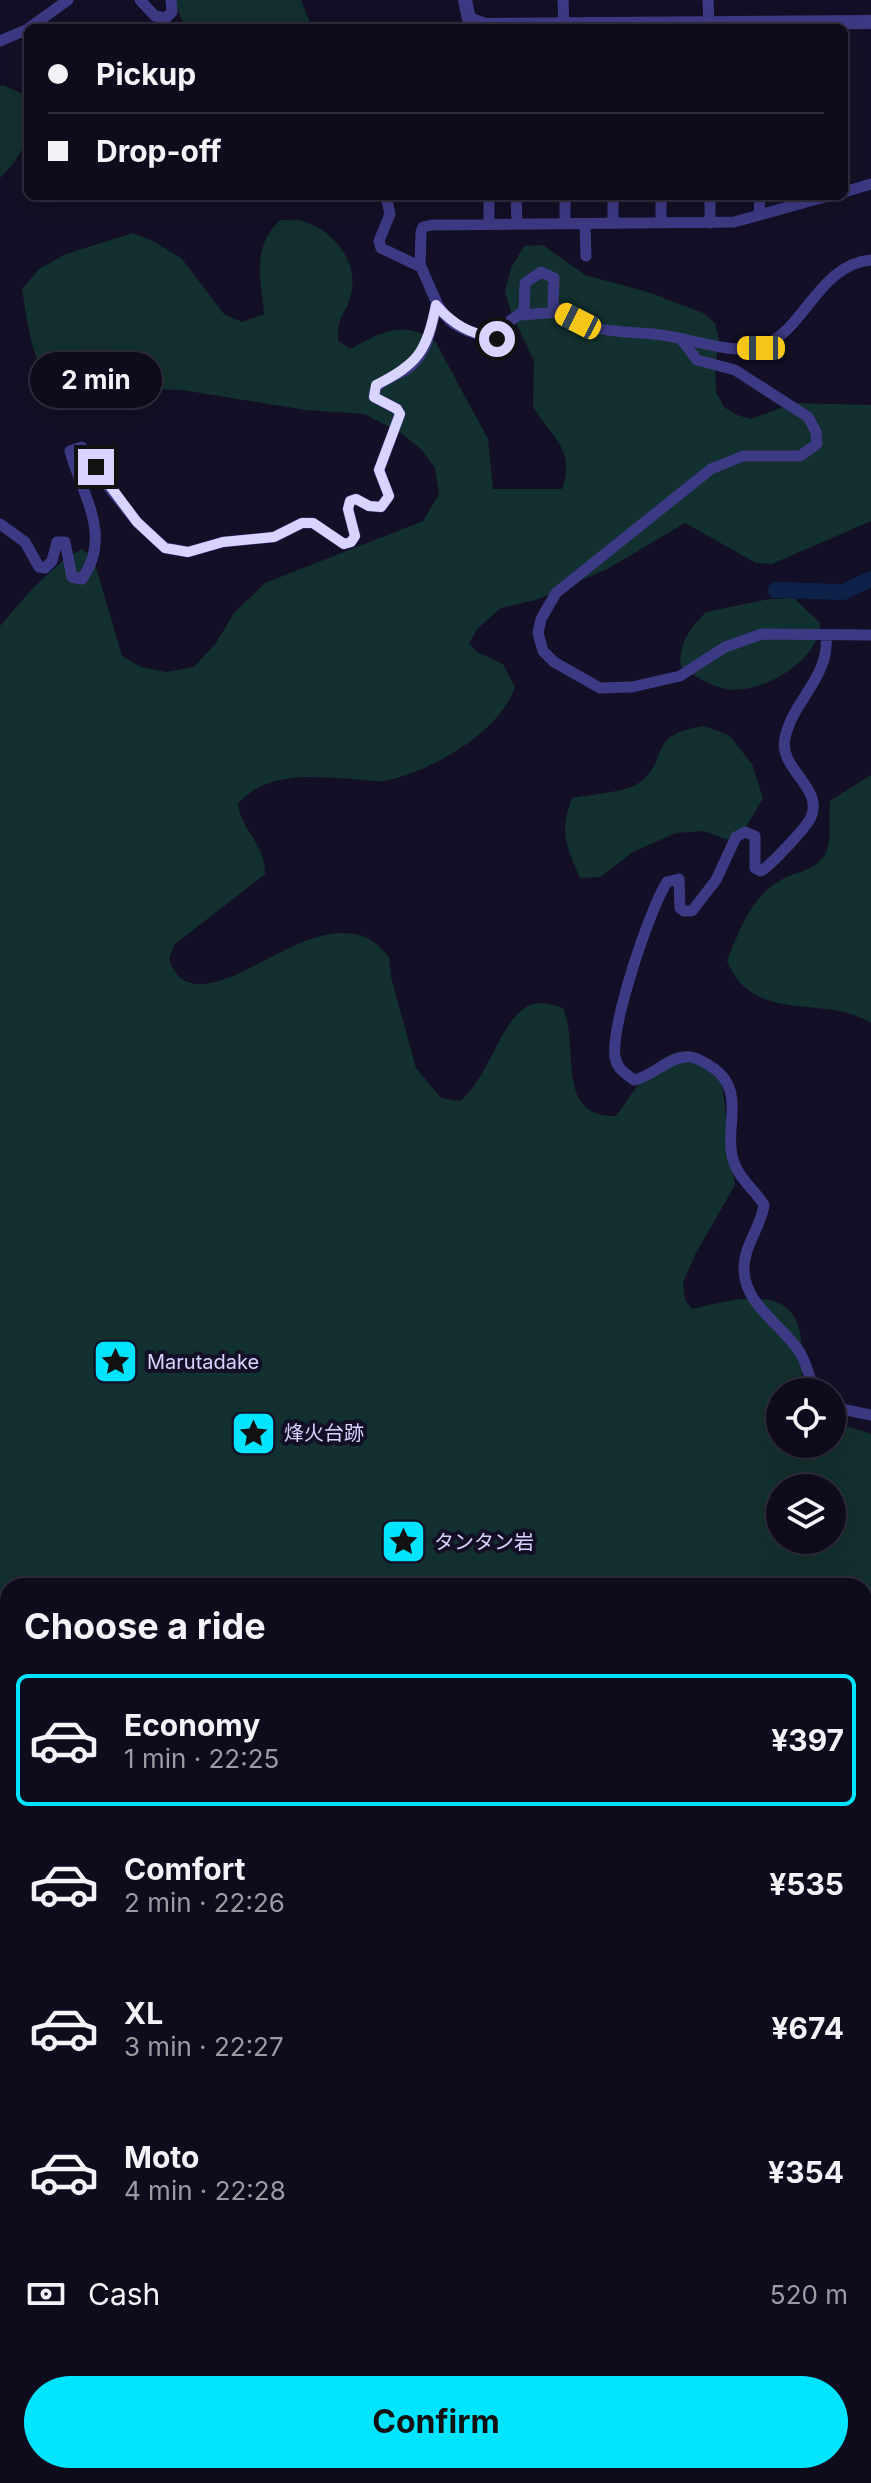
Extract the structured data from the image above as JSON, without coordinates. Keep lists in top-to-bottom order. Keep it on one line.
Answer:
{"places":{"place":["Marutadake","烽火台跡","タンタン岩"]},"page":{"banner":["Pickup","Drop-off"],"bubble":"2 min","heading":"Choose a ride","list":[{"name":"Economy","note":"1 min · 22:25","value":"¥397"},{"name":"Comfort","note":"2 min · 22:26","value":"¥535"},{"name":"XL","note":"3 min · 22:27","value":"¥674"},{"name":"Moto","note":"4 min · 22:28","value":"¥354"}],"pay":["Cash","520 m"],"buttons":"Confirm"}}
